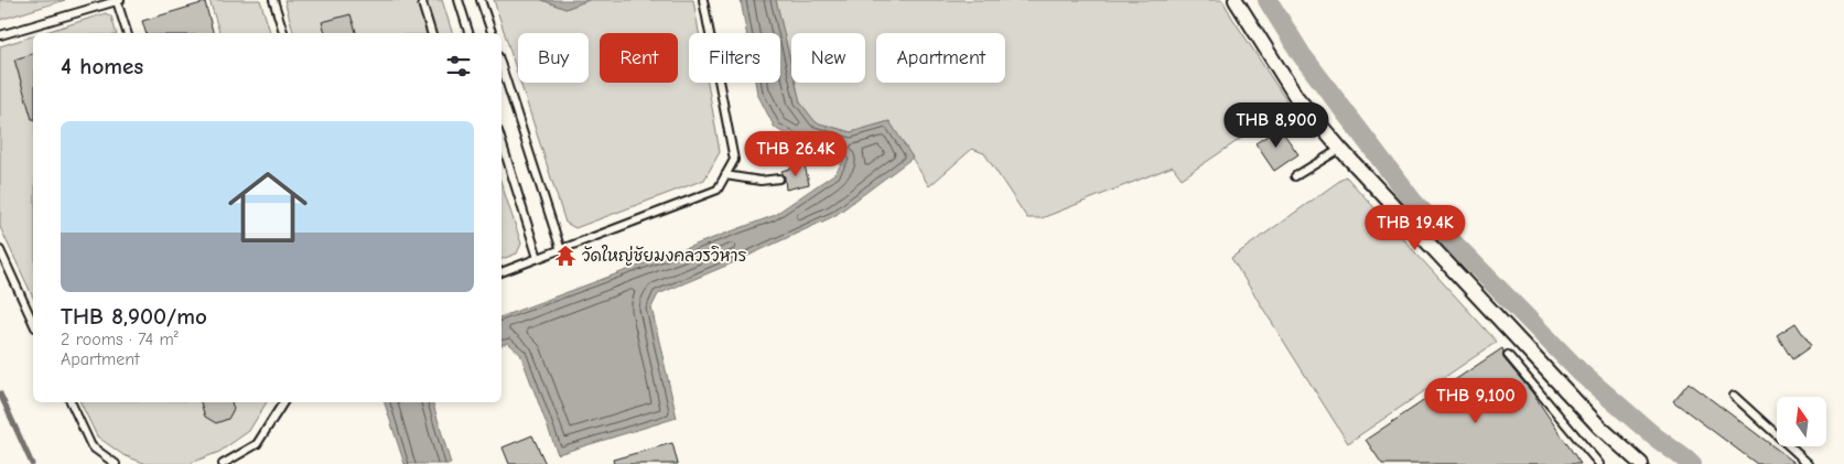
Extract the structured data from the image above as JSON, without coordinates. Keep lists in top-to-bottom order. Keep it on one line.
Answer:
{"places":{"temple":["วัดใหญ่ชัยมงคลวรวิหาร"]},"north":"top","page":{"chip":["Buy","Rent","Filters","New","Apartment"],"heading":"4 homes","list":[{"name":"THB 8,900/mo","note":"2 rooms · 74 m² · Apartment"}],"price":["THB 8,900","THB 26.4K","THB 19.4K","THB 9,100"]}}
